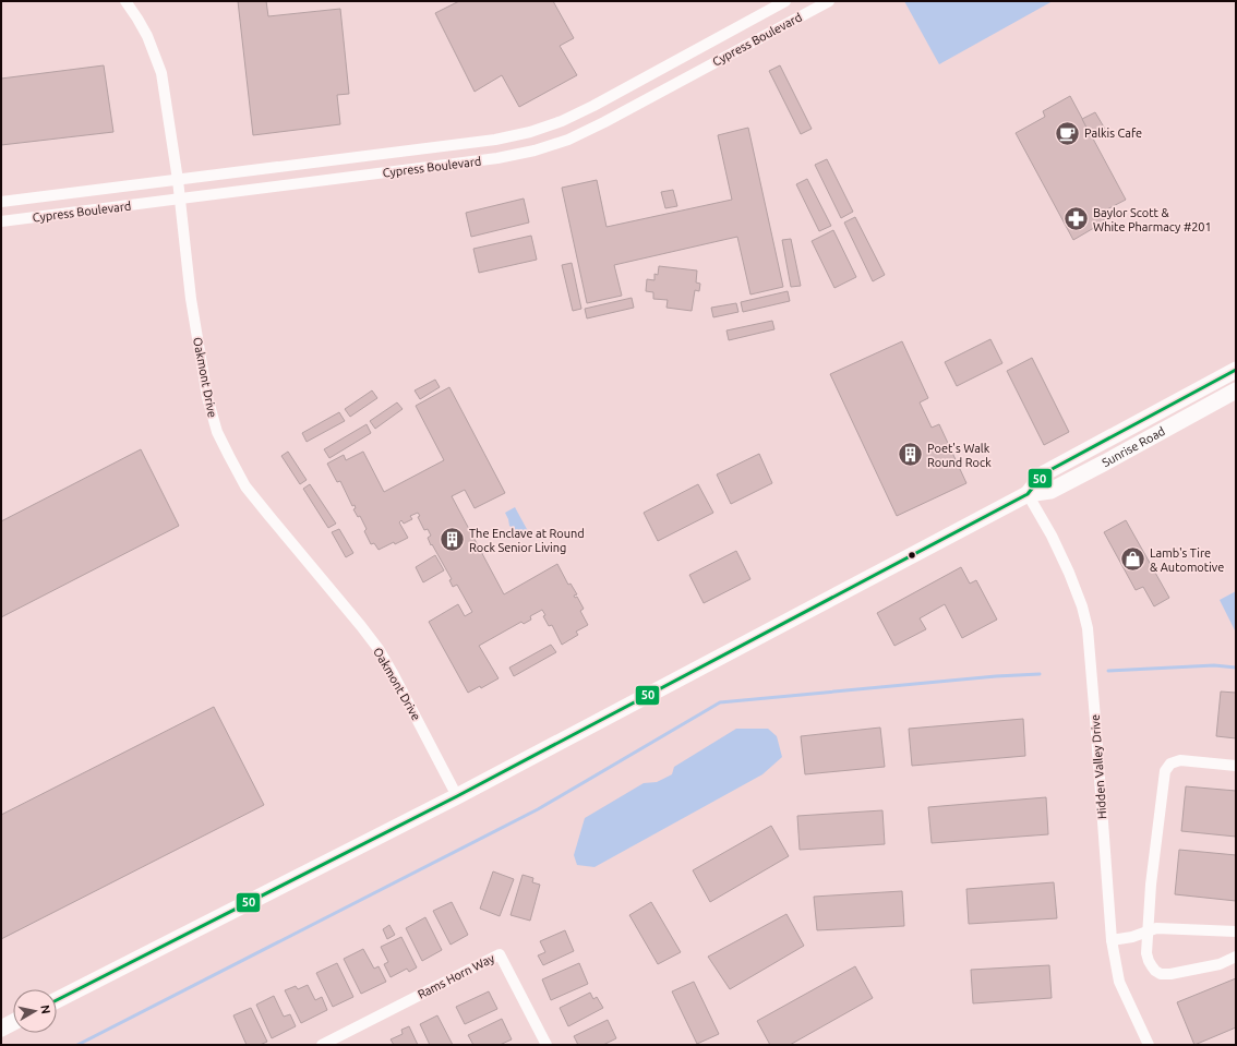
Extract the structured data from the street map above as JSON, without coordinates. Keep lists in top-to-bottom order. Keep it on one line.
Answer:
{"streets":{"main road":["Sunrise Road"],"street":["Cypress Boulevard","Oakmont Drive","Hidden Valley Drive","Rams Horn Way"]},"crossings":[["Cypress Boulevard","Oakmont Drive"],["Oakmont Drive","Sunrise Road"],["Sunrise Road","Hidden Valley Drive"]],"places":{"cafe":["Palkis Cafe"],"pharmacy":["Baylor Scott & White Pharmacy #201"],"building":["Poet's Walk Round Rock","The Enclave at Round Rock Senior Living"],"shop":["Lamb's Tire & Automotive"]},"lines":["transit line 50"],"north":"right"}
